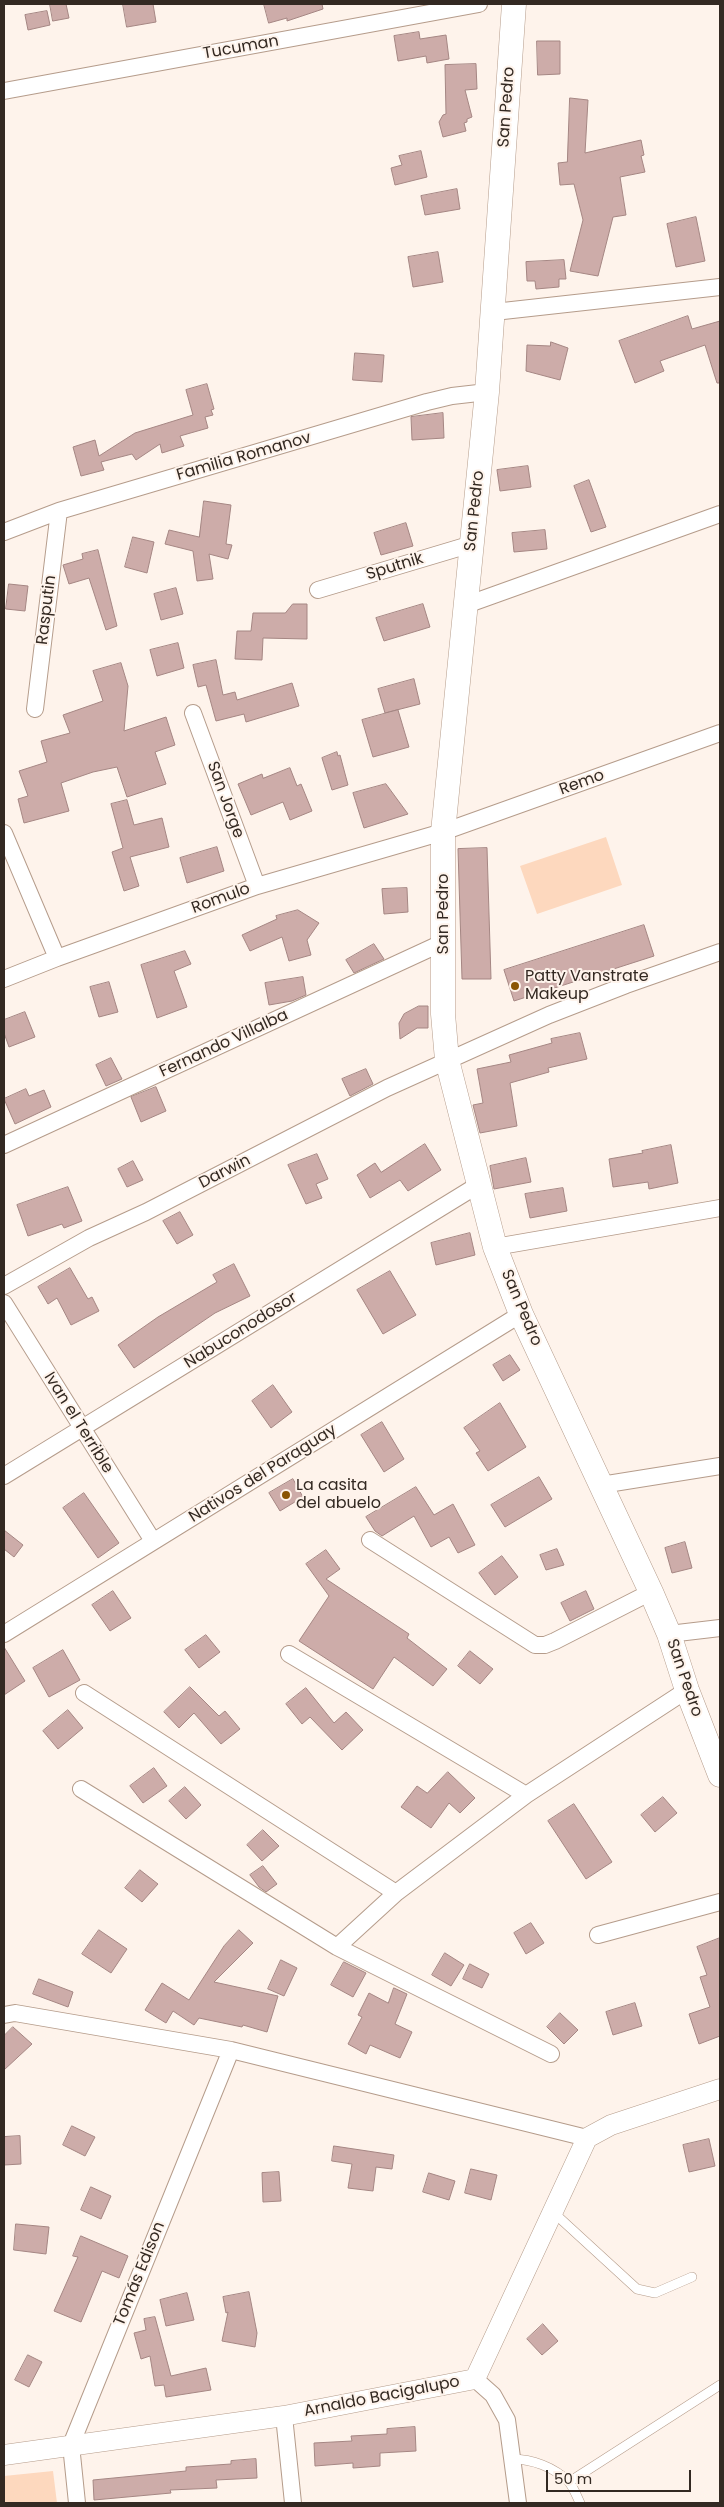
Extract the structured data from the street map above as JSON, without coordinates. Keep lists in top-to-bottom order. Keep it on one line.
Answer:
{"streets":{"main road":["San Pedro"],"street":["Tucuman","Familia Romanov","Sputnik","Rasputin","Remo","San Jorge","Romulo","Fernando Villalba","Darwin","Nabuconodosor","Ivan el Terrible","Nativos del Paraguay","Tomás Edison","Arnaldo Bacigalupo"]},"crossings":[["San Pedro","Familia Romanov"],["San Pedro","Sputnik"],["San Pedro","Remo"],["San Pedro","Romulo"],["San Pedro","Fernando Villalba"],["San Pedro","Darwin"],["San Pedro","Nabuconodosor"],["San Pedro","Nativos del Paraguay"],["Familia Romanov","Rasputin"],["Remo","Romulo"],["San Jorge","Romulo"],["Nabuconodosor","Ivan el Terrible"],["Ivan el Terrible","Nativos del Paraguay"],["Tomás Edison","Arnaldo Bacigalupo"]],"places":["Patty Vanstrate Makeup","La casita del abuelo"],"scale_bar":"50 m"}
